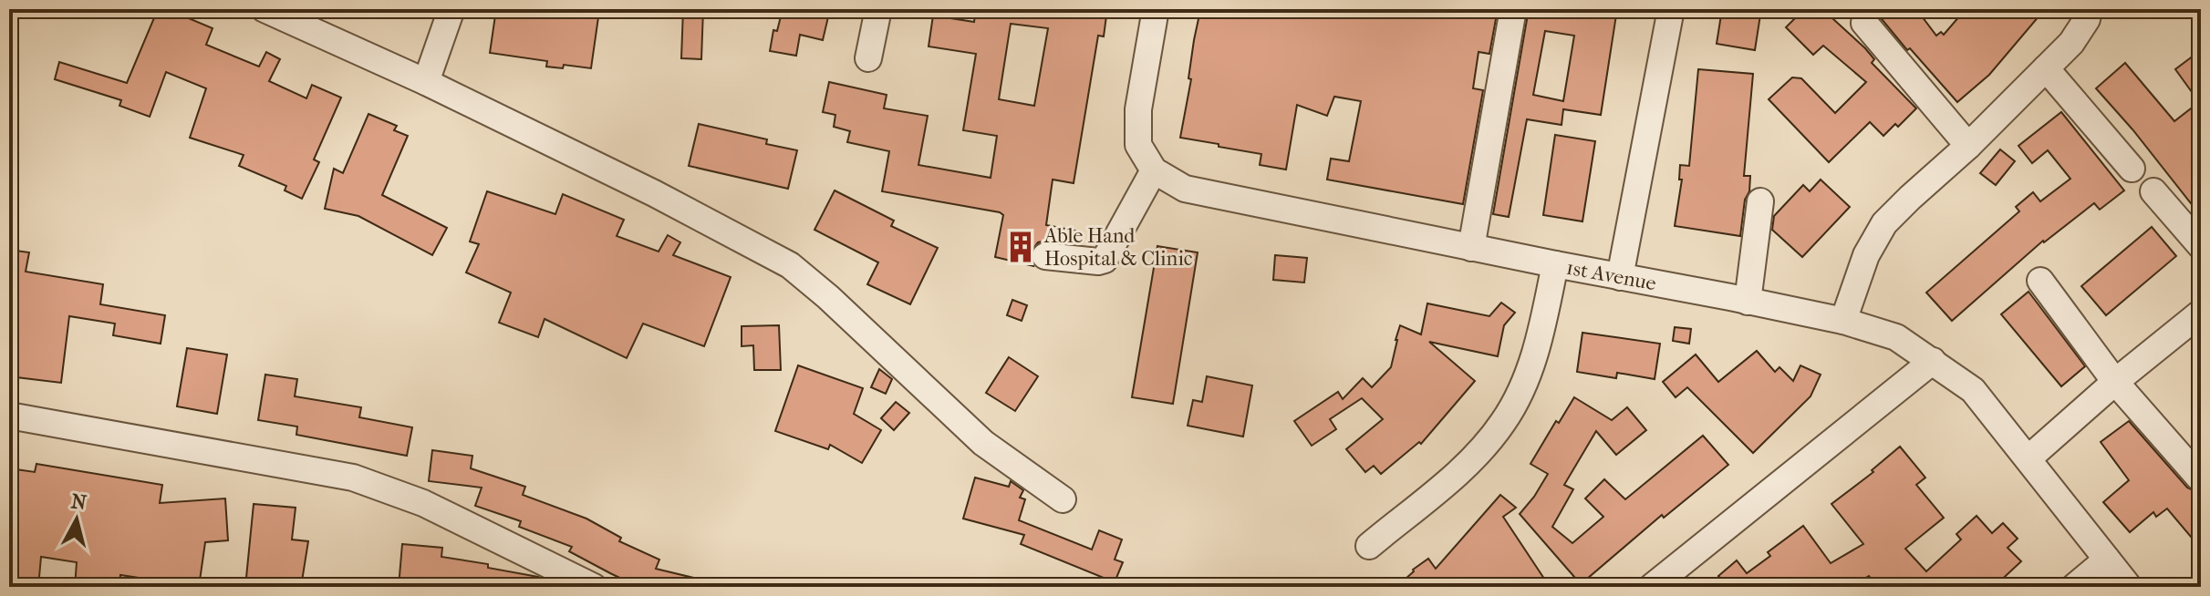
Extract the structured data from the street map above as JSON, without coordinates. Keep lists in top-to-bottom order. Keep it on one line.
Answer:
{"streets":{"street":["1st Avenue"]},"places":{"building":["Able Hand Hospital & Clinic"]},"north":"top"}
